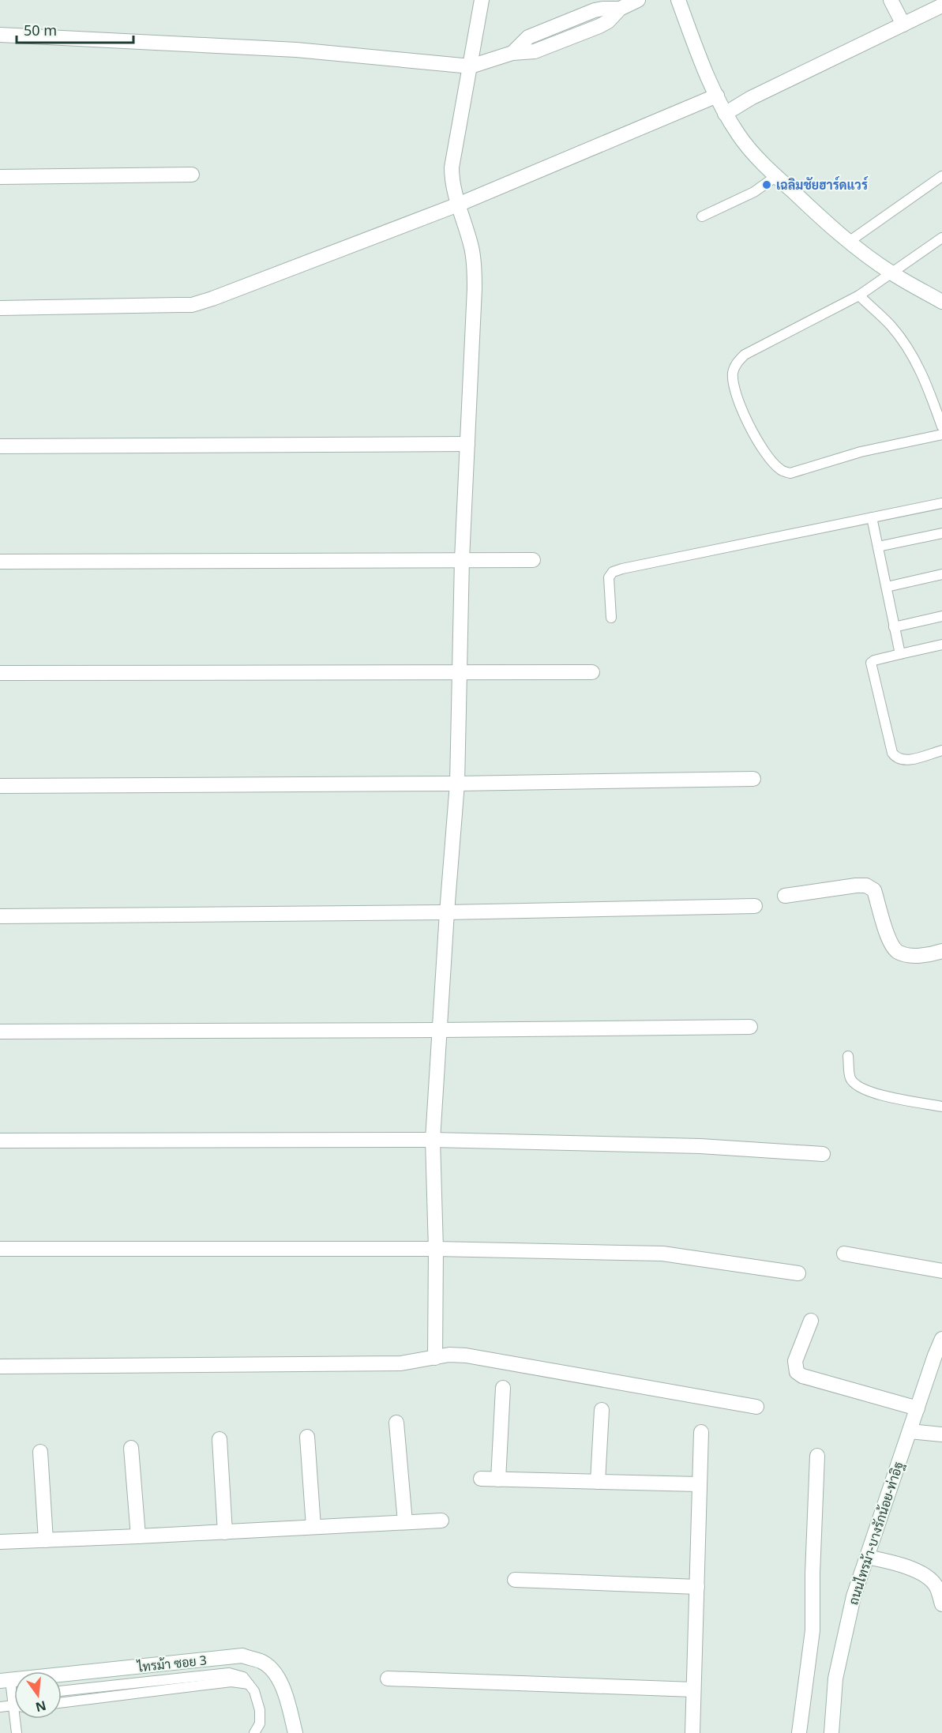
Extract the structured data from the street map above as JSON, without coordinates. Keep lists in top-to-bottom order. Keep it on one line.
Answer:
{"streets":{"street":["ถนนไทรม้า-บางรักน้อย-ท่าอิฐ","ไทรม้า ซอย 3"]},"places":["เฉลิมชัยฮาร์ดแวร์"],"scale_bar":"50 m","north":"bottom"}
